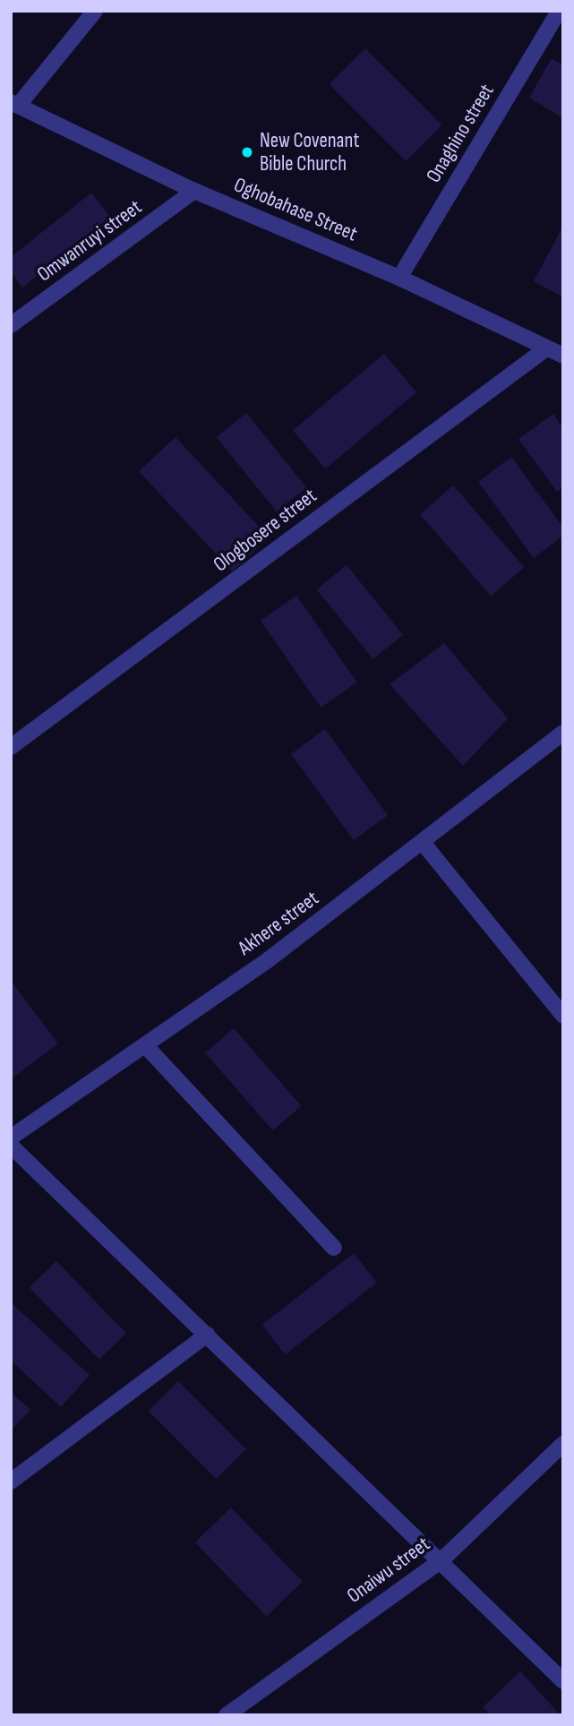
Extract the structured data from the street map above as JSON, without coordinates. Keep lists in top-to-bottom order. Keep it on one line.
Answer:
{"streets":{"street":["Onaghino street","Oghobahase Street","Omwanruyi street","Ologbosere street","Akhere street","Onaiwu street"]},"crossings":[["Onaghino street","Oghobahase Street"],["Oghobahase Street","Omwanruyi street"],["Oghobahase Street","Ologbosere street"]],"places":["New Covenant Bible Church"]}
